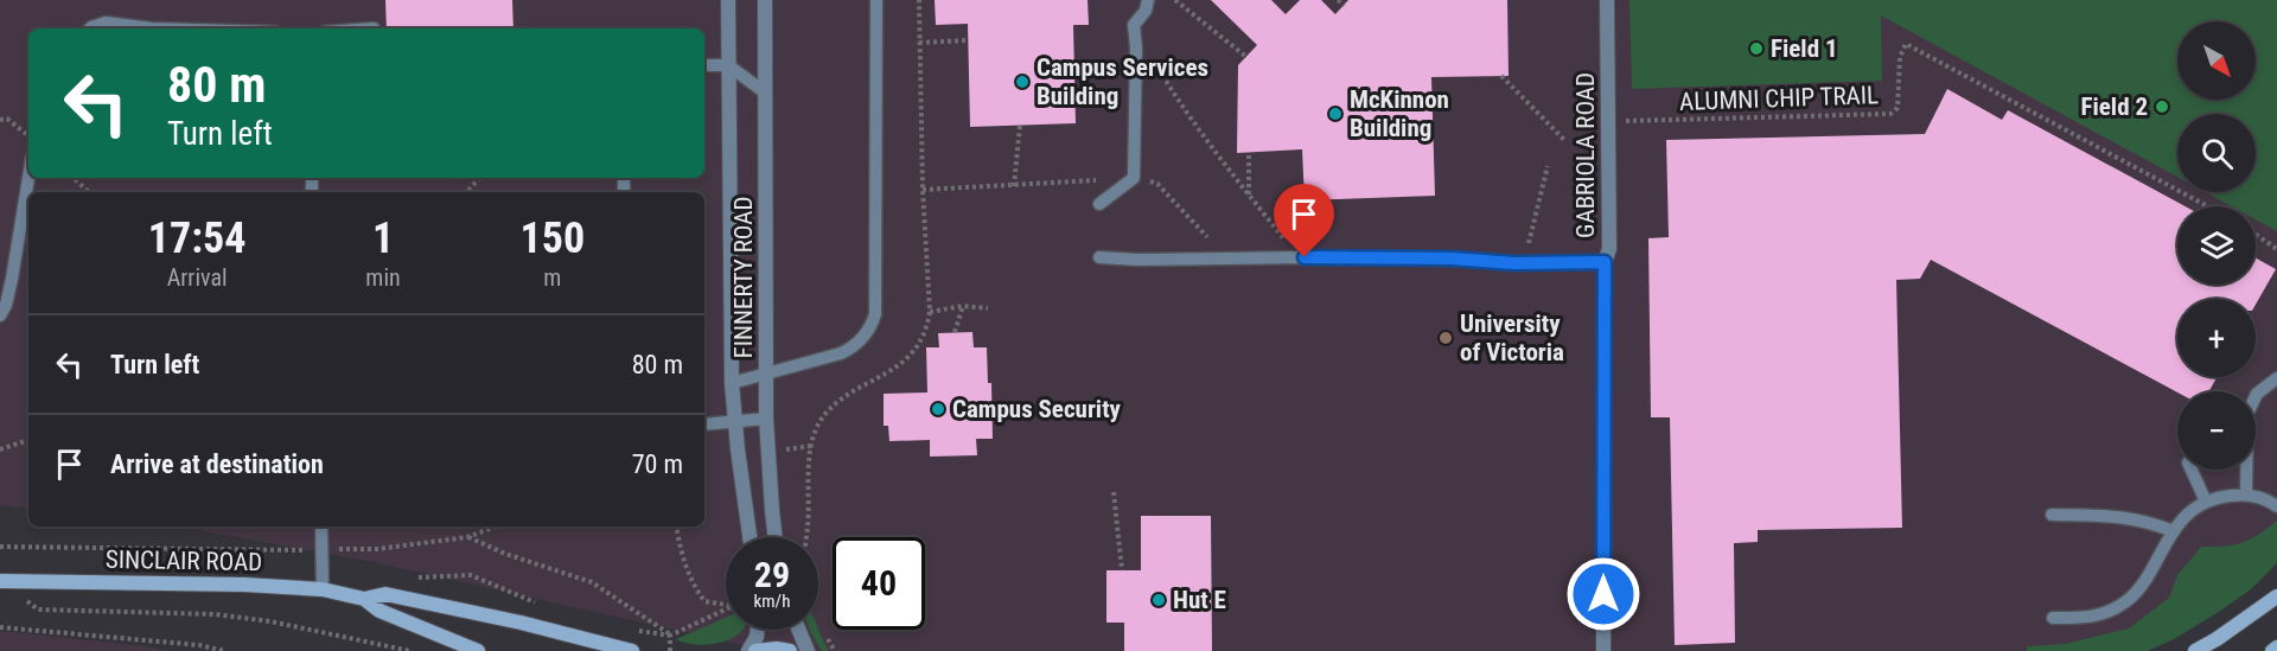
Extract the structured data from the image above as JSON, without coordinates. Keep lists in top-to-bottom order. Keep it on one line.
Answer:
{"streets":{"main road":["SINCLAIR ROAD"],"street":["GABRIOLA ROAD","FINNERTY ROAD"],"path":["ALUMNI CHIP TRAIL"]},"crossings":[["ALUMNI CHIP TRAIL","GABRIOLA ROAD"]],"places":["Field 1","Campus Services Building","Field 2","McKinnon Building","University of Victoria","Campus Security","Hut E"],"north":"bottom right","page":{"map_buttons":["+","−"],"turn":["80 m","Turn left"],"eta":["17:54","Arrival","1","min","150","m"],"list":[{"name":"Turn left","value":"80 m"},{"name":"Arrive at destination","value":"70 m"}],"speed":"29 km/h","limit":"40"}}
